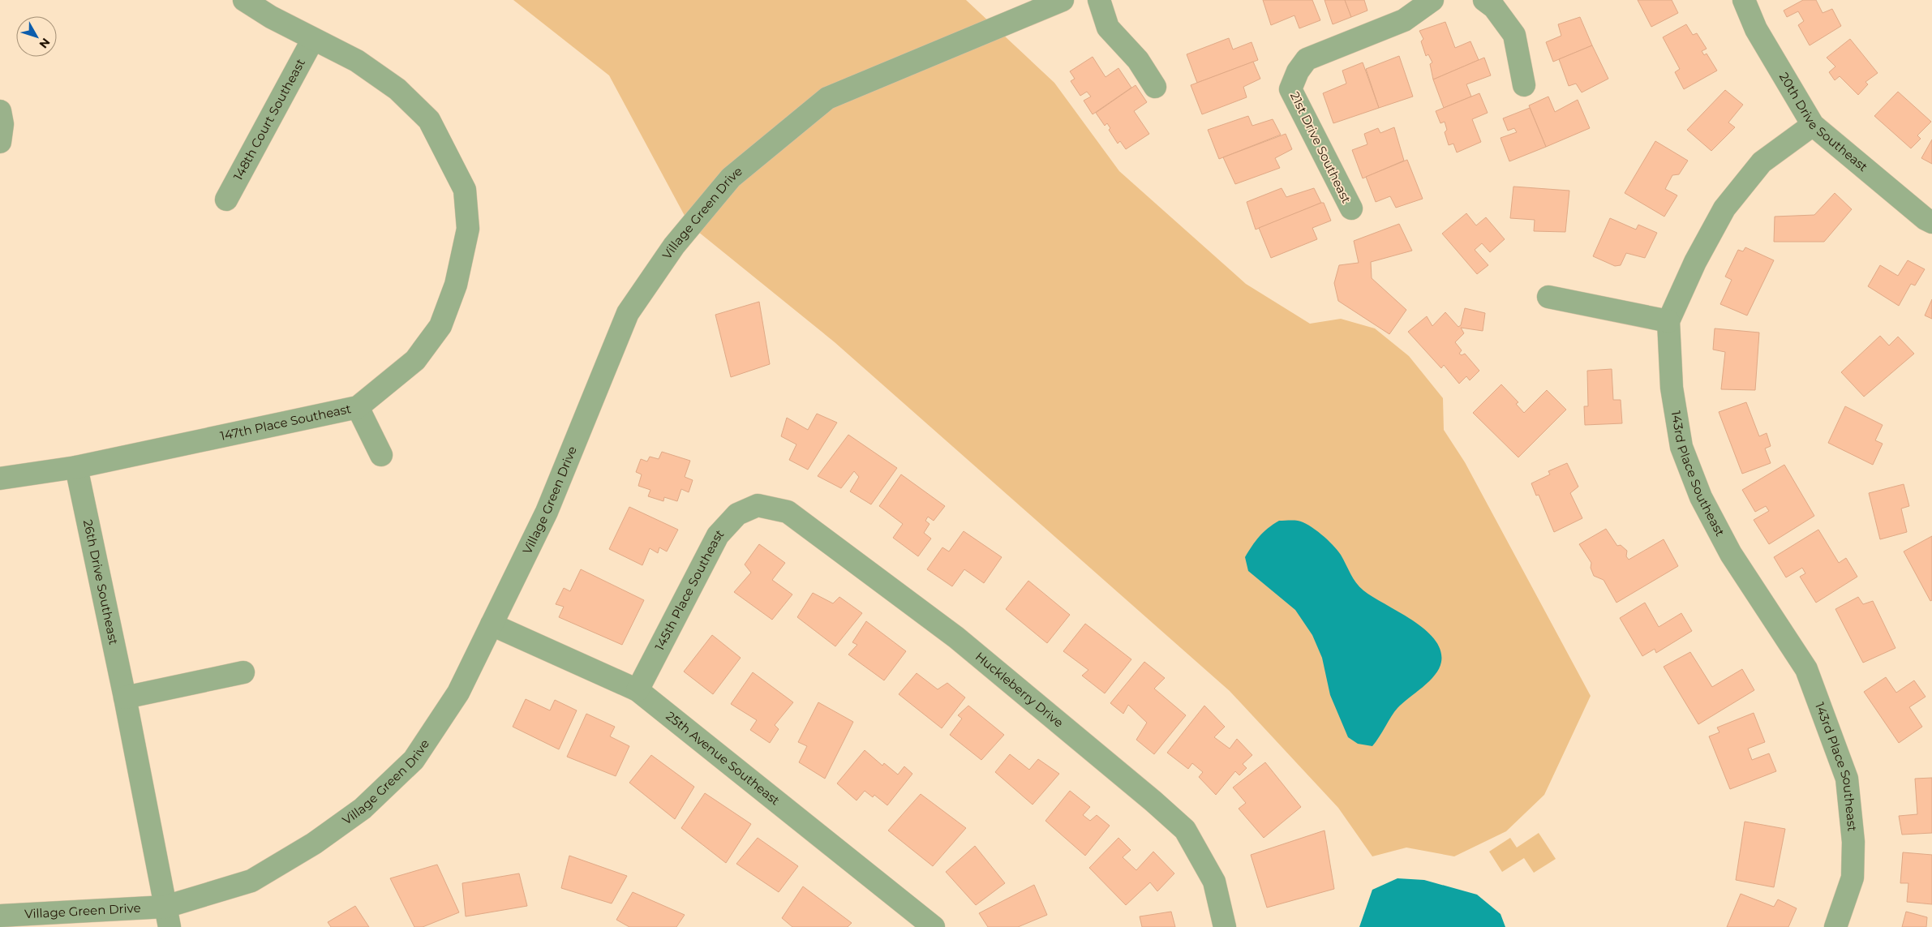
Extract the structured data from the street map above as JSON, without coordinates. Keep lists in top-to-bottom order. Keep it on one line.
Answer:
{"streets":{"street":["148th Court Southeast","20th Drive Southeast","21st Drive Southeast","Village Green Drive","147th Place Southeast","143rd Place Southeast","26th Drive Southeast","145th Place Southeast","Huckleberry Drive","25th Avenue Southeast"]},"crossings":[["148th Court Southeast","147th Place Southeast"],["20th Drive Southeast","143rd Place Southeast"],["Village Green Drive","26th Drive Southeast"],["Village Green Drive","25th Avenue Southeast"],["147th Place Southeast","26th Drive Southeast"],["145th Place Southeast","Huckleberry Drive"],["145th Place Southeast","25th Avenue Southeast"]],"north":"bottom right"}
